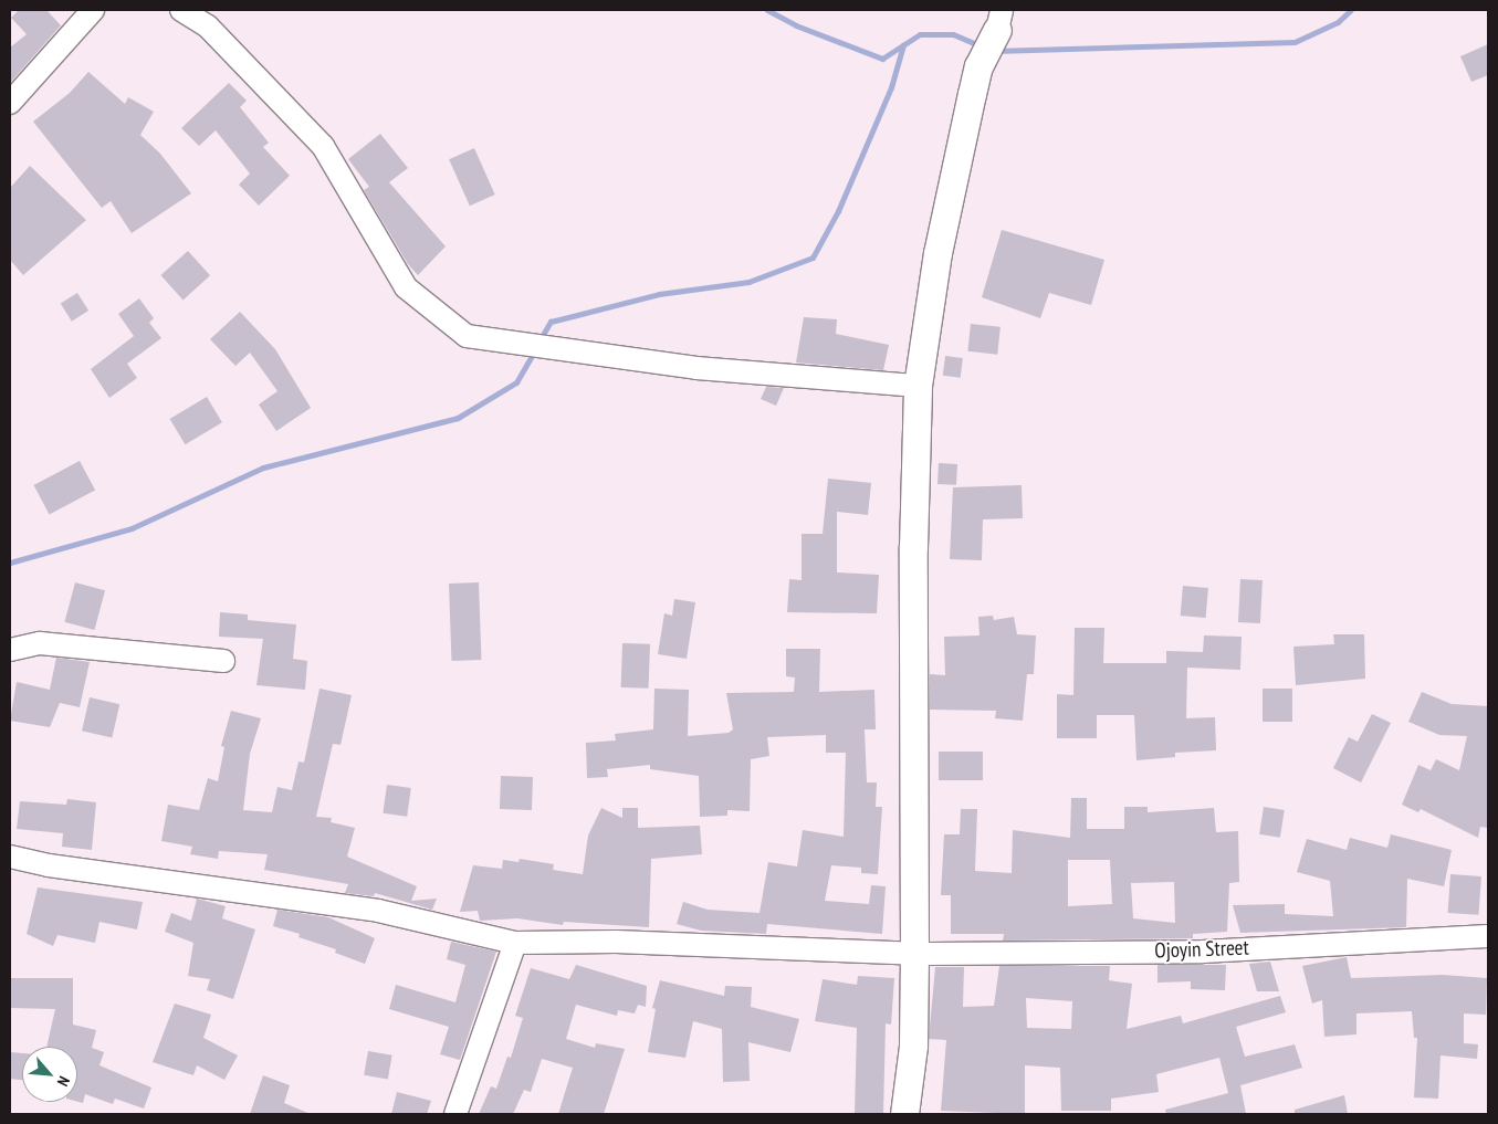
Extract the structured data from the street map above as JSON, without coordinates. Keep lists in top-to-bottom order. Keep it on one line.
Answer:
{"streets":{"street":["Ojoyin Street"]},"north":"bottom right"}
